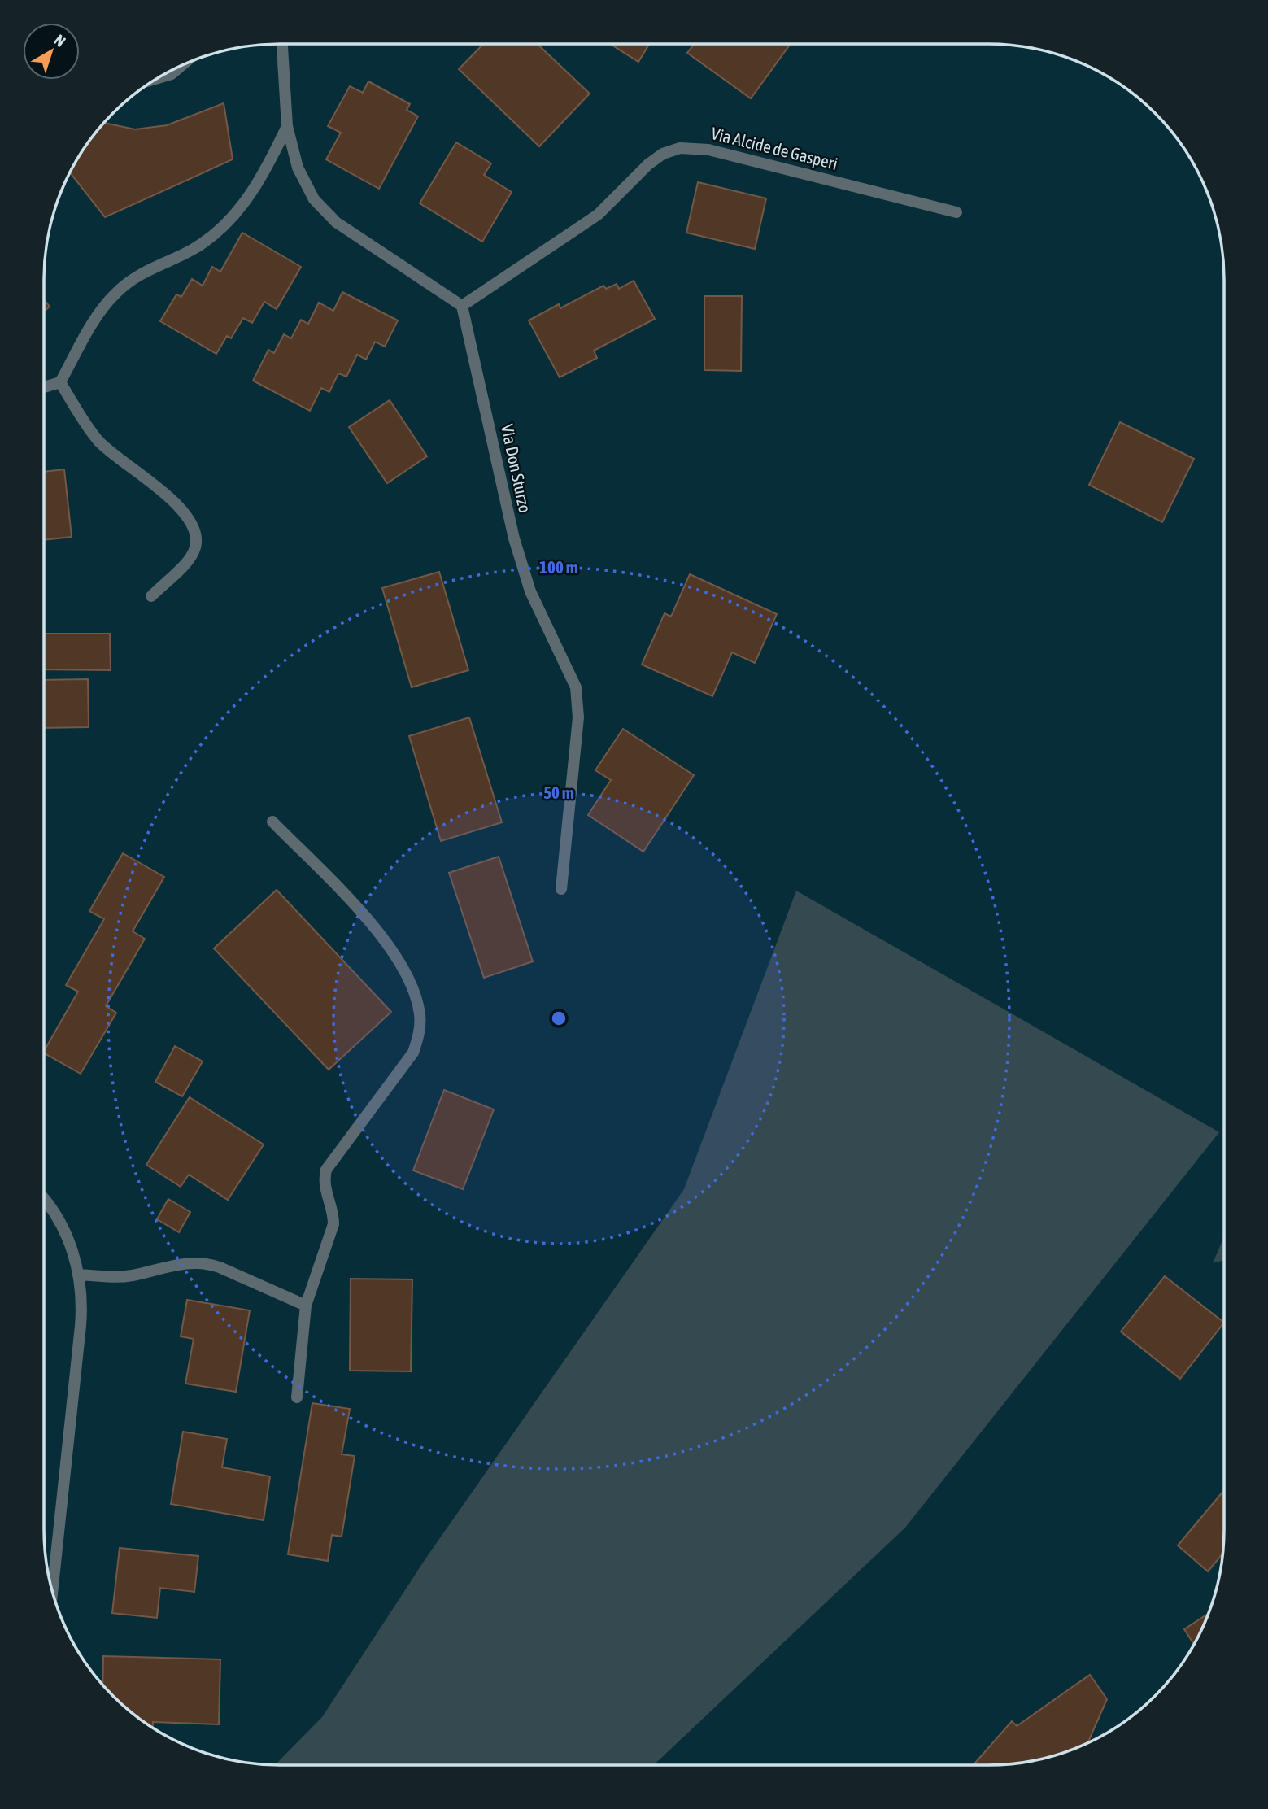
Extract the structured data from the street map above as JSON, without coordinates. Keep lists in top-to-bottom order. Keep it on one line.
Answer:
{"streets":{"street":["Via Alcide de Gasperi","Via Don Sturzo"]},"crossings":[["Via Alcide de Gasperi","Via Don Sturzo"]],"north":"top right","rings":["100 m","50 m"]}
